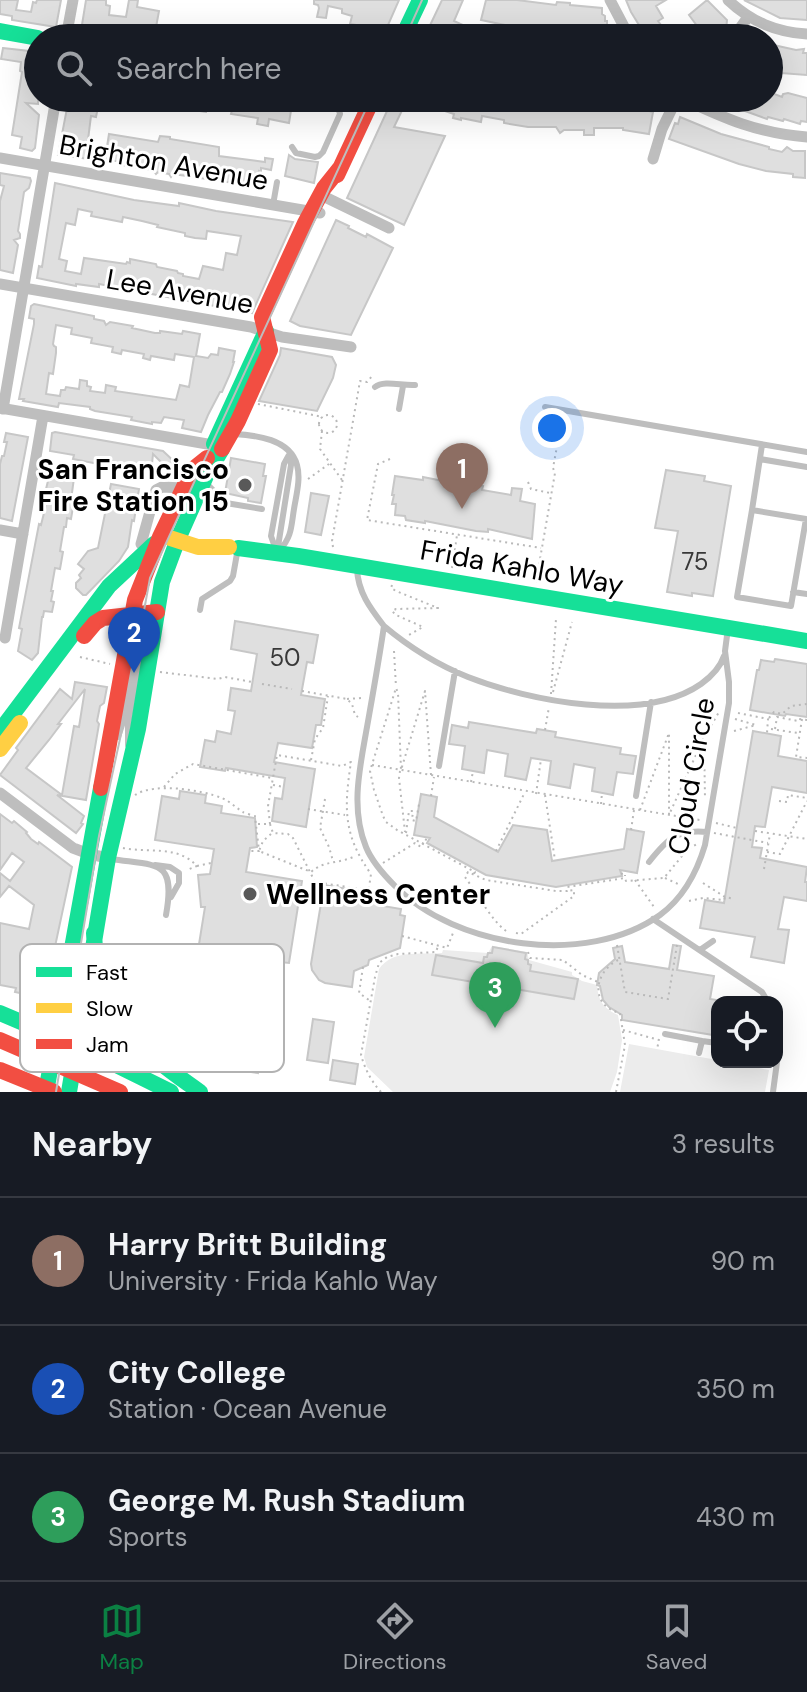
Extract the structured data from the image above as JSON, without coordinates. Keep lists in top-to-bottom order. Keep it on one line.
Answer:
{"streets":{"main road":["Frida Kahlo Way"],"street":["Brighton Avenue","Lee Avenue"],"lane":["Cloud Circle"]},"crossings":[["Frida Kahlo Way","Cloud Circle"]],"places":["San Francisco Fire Station 15","Wellness Center"],"house_numbers":["75","50"],"legend":["Fast","Slow","Jam"],"page":{"search":"Search here","pins":["1","2","3"],"heading":["Nearby","3 results"],"list":[{"mark":"1","name":"Harry Britt Building","note":"University · Frida Kahlo Way","value":"90 m"},{"mark":"2","name":"City College","note":"Station · Ocean Avenue","value":"350 m"},{"mark":"3","name":"George M. Rush Stadium","note":"Sports","value":"430 m"}],"nav":["Map","Directions","Saved"]}}
